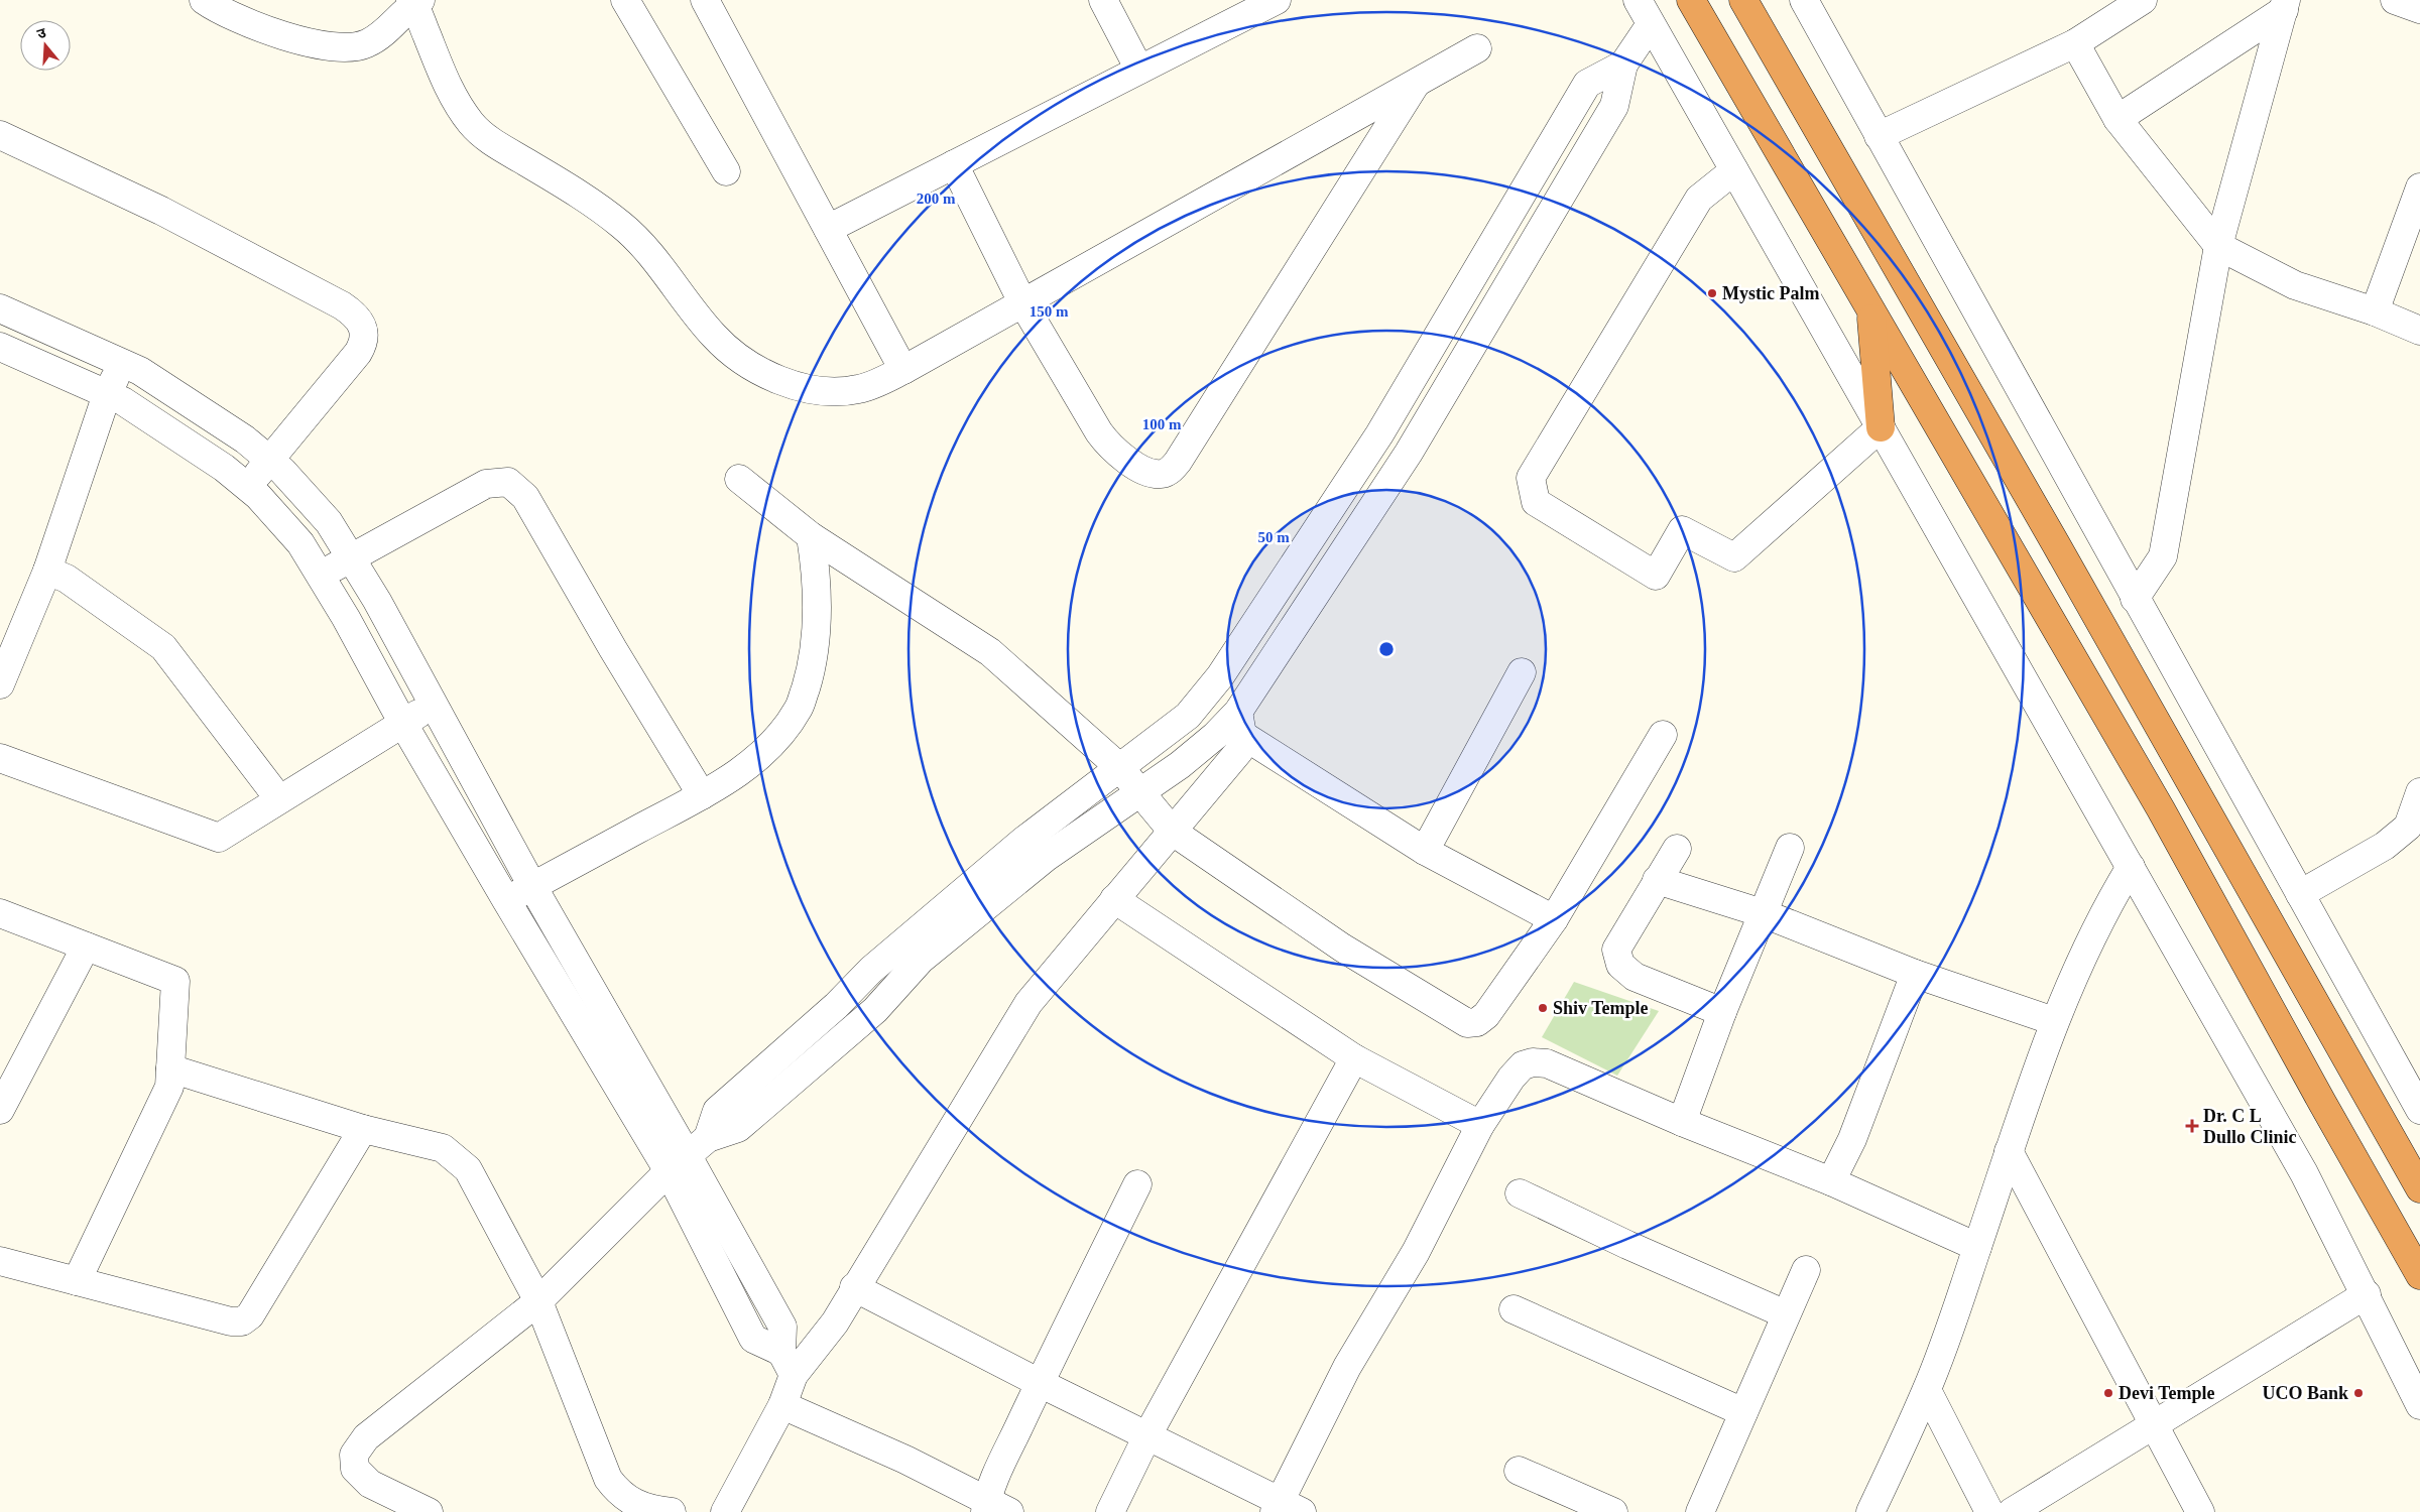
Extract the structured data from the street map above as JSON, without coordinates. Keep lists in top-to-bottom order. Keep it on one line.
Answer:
{"places":{"other":["Mystic Palm","Shiv Temple","Devi Temple","UCO Bank"],"health":["Dr. C L Dullo Clinic"]},"north":"top","rings":["200 m","150 m","100 m","50 m"]}
